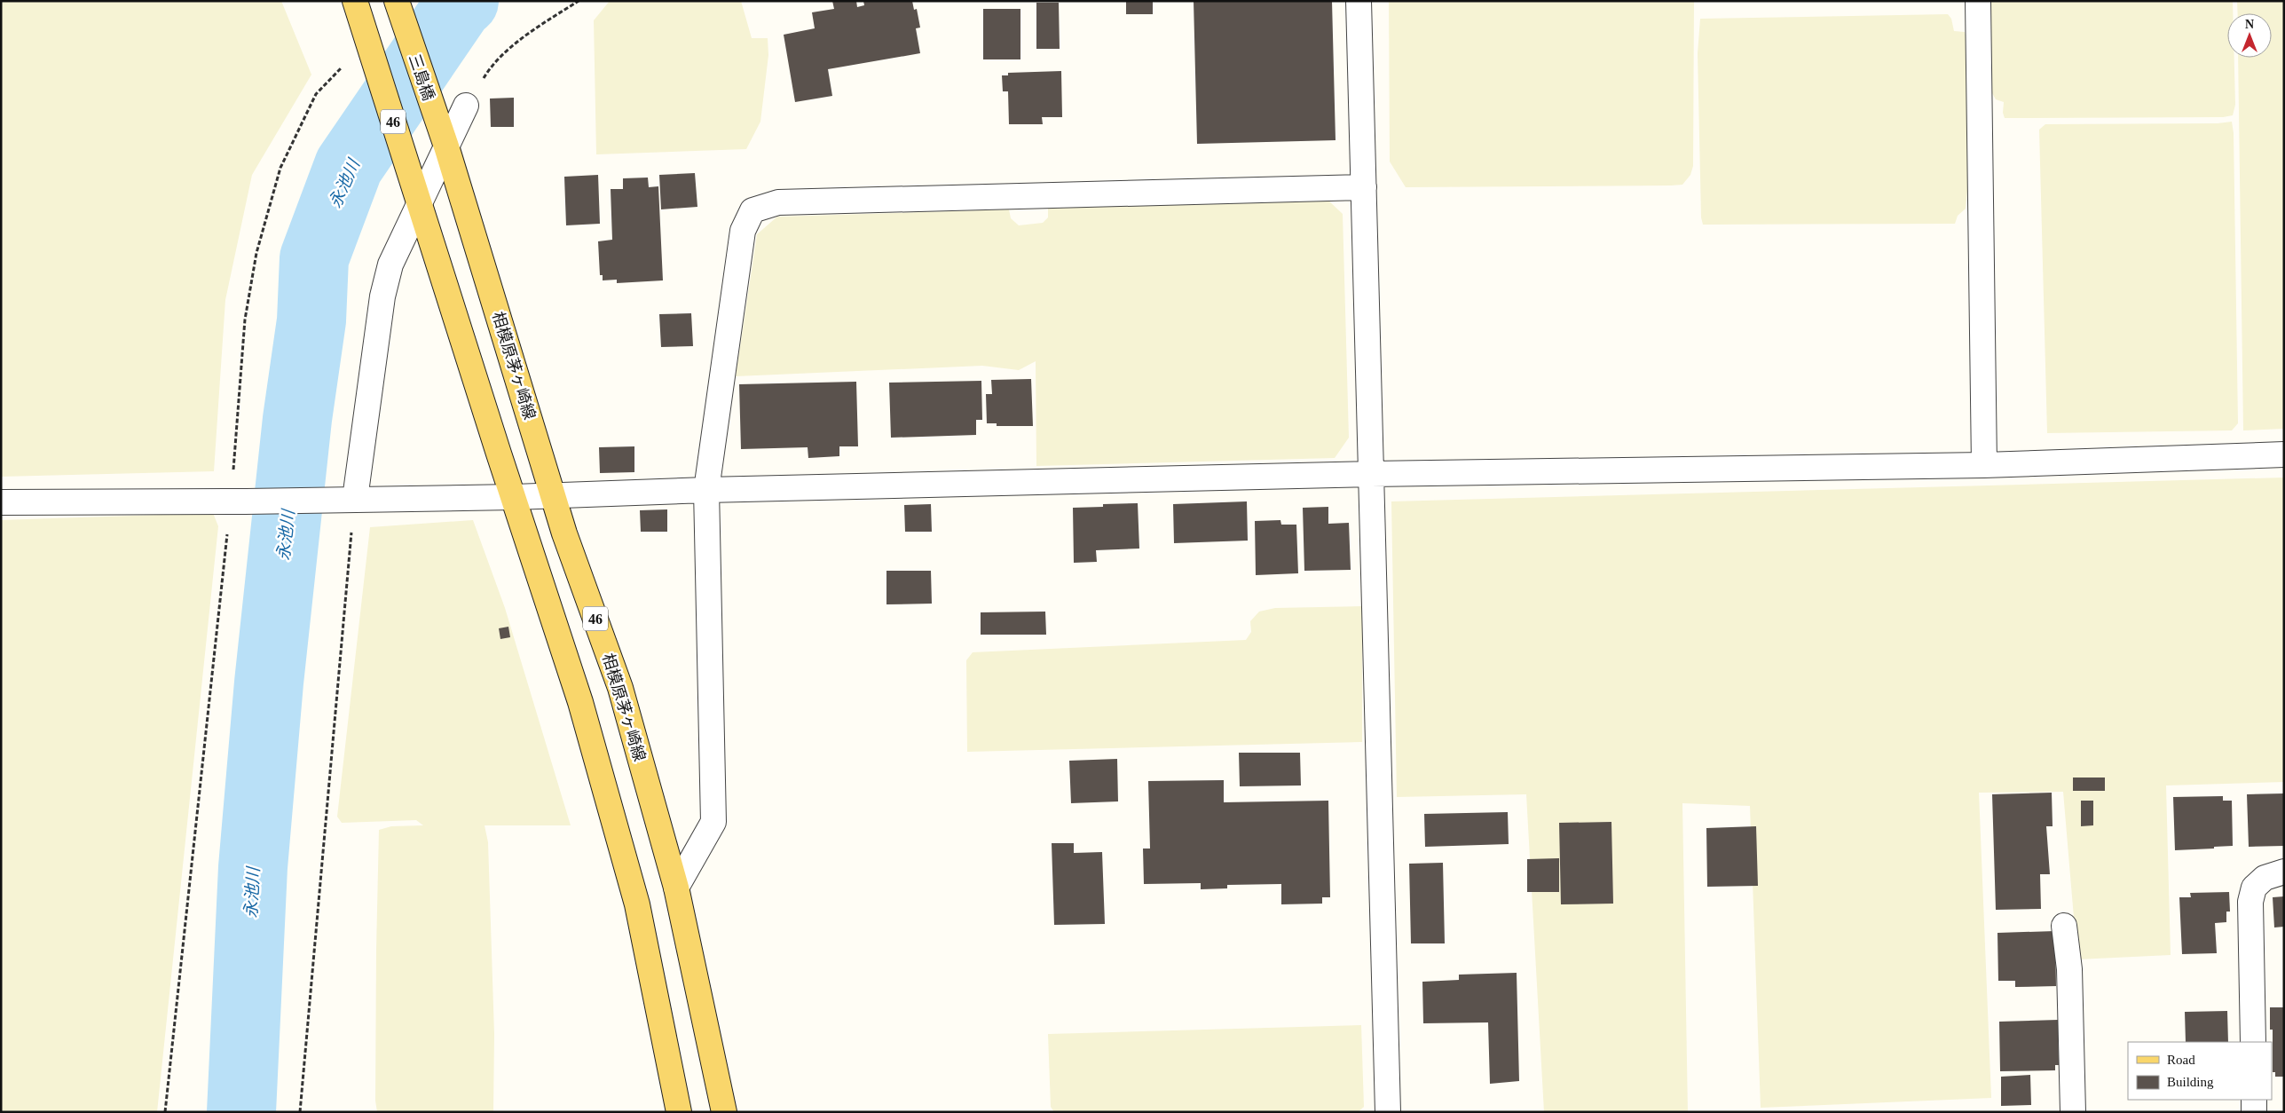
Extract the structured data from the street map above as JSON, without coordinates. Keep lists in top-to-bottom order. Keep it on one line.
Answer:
{"streets":{"main road":["三島橋","46","相模原茅ヶ崎線"]},"crossings":[["三島橋","相模原茅ヶ崎線"]],"water":["永池川"],"legend":["Road","Building"],"north":"top"}
